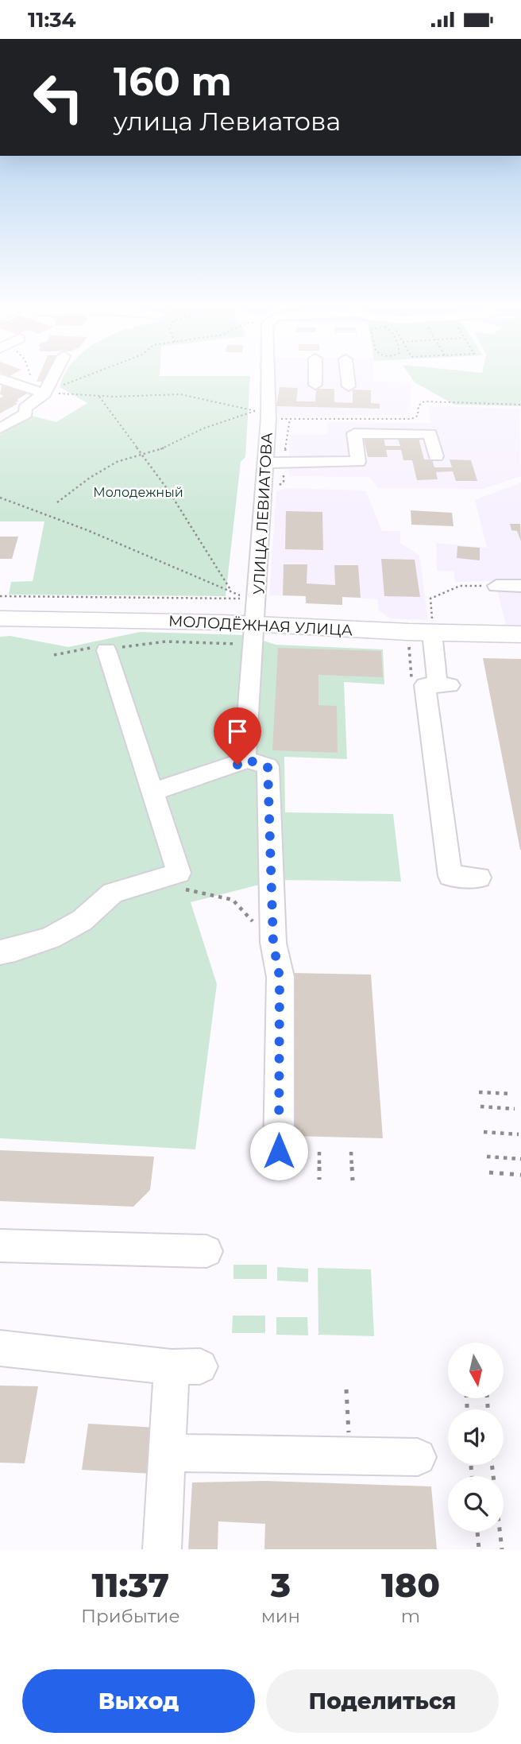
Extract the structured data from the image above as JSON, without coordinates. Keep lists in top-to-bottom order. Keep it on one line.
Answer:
{"streets":{"main road":["МОЛОДЁЖНАЯ УЛИЦА"],"street":["УЛИЦА ЛЕВИАТОВА"]},"crossings":[["УЛИЦА ЛЕВИАТОВА","МОЛОДЁЖНАЯ УЛИЦА"]],"parks":["Молодежный"],"north":"bottom","page":{"status":"11:34","turn":["160 m","улица Левиатова"],"eta":["11:37","Прибытие","3","мин","180","m"],"buttons":["Выход","Поделиться"]}}
